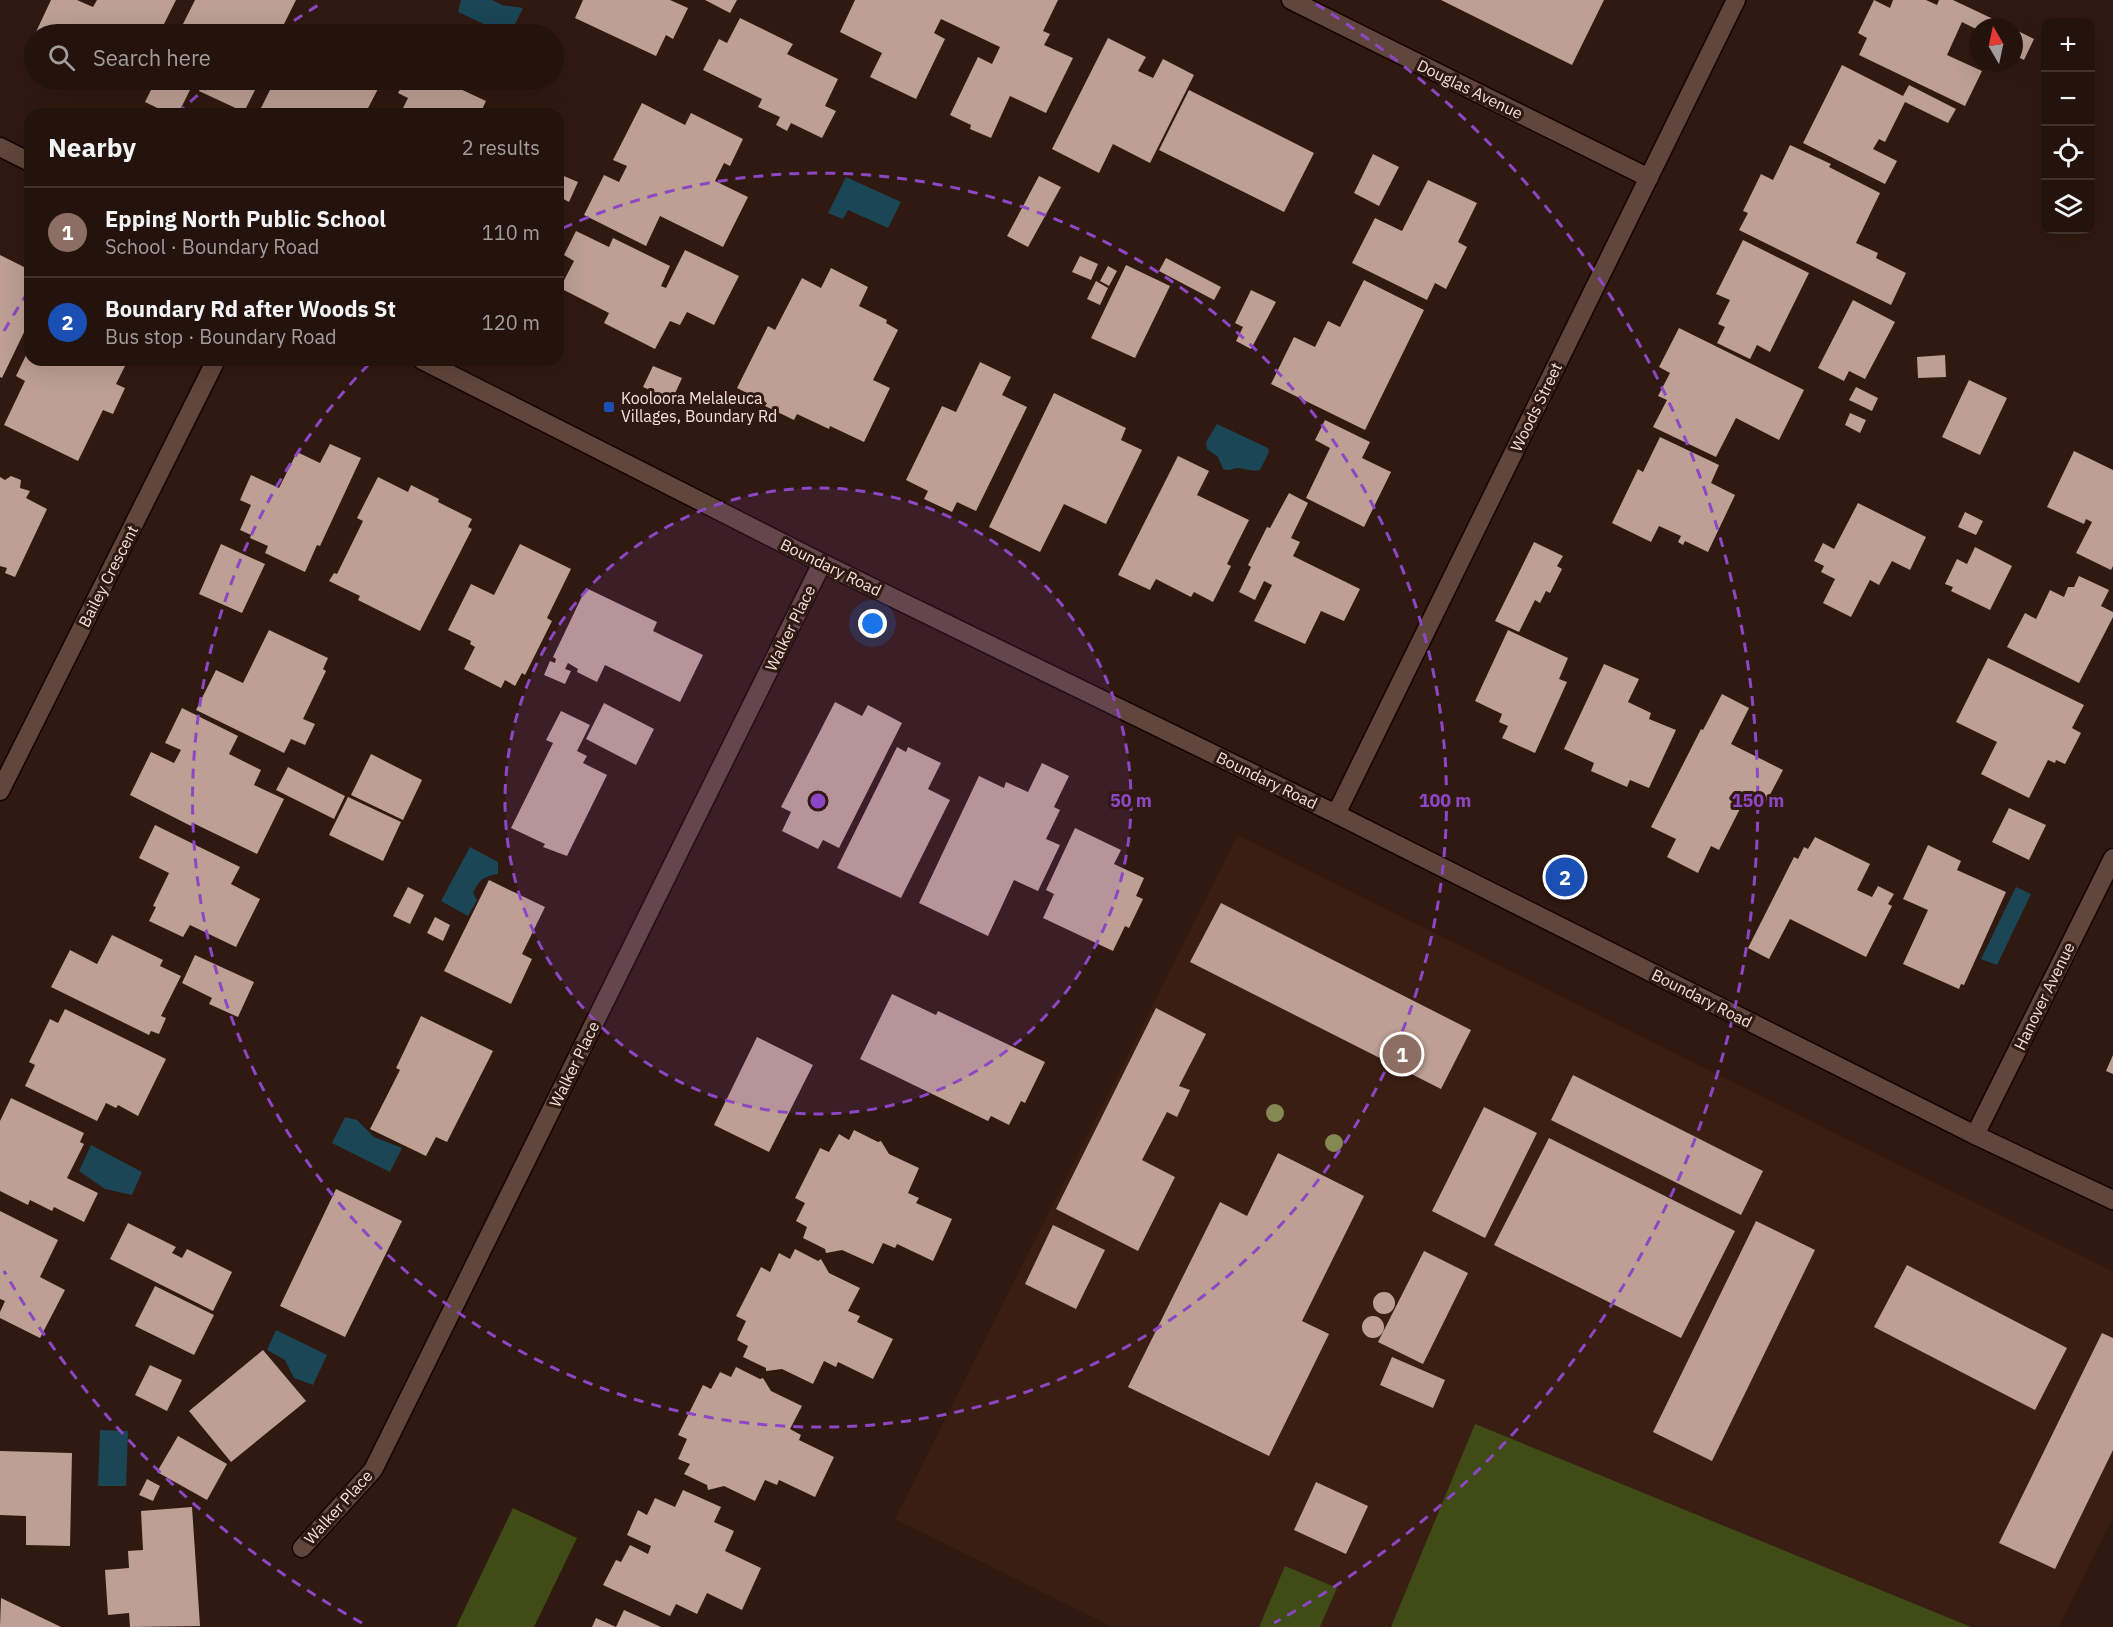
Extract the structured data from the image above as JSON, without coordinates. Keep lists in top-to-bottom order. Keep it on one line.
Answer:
{"streets":{"street":["Douglas Avenue","Woods Street","Boundary Road","Bailey Crescent","Walker Place","Hanover Avenue"]},"crossings":[["Douglas Avenue","Woods Street"],["Woods Street","Boundary Road"],["Boundary Road","Walker Place"],["Boundary Road","Hanover Avenue"]],"places":{"transit":["Kooloora Melaleuca Villages, Boundary Rd"]},"north":"top","page":{"map_buttons":["+","−"],"search":"Search here","heading":["Nearby","2 results"],"list":[{"mark":"1","name":"Epping North Public School","note":"School · Boundary Road","value":"110 m"},{"mark":"2","name":"Boundary Rd after Woods St","note":"Bus stop · Boundary Road","value":"120 m"}],"pins":["2","1"]},"rings":["50 m","100 m","150 m"]}
